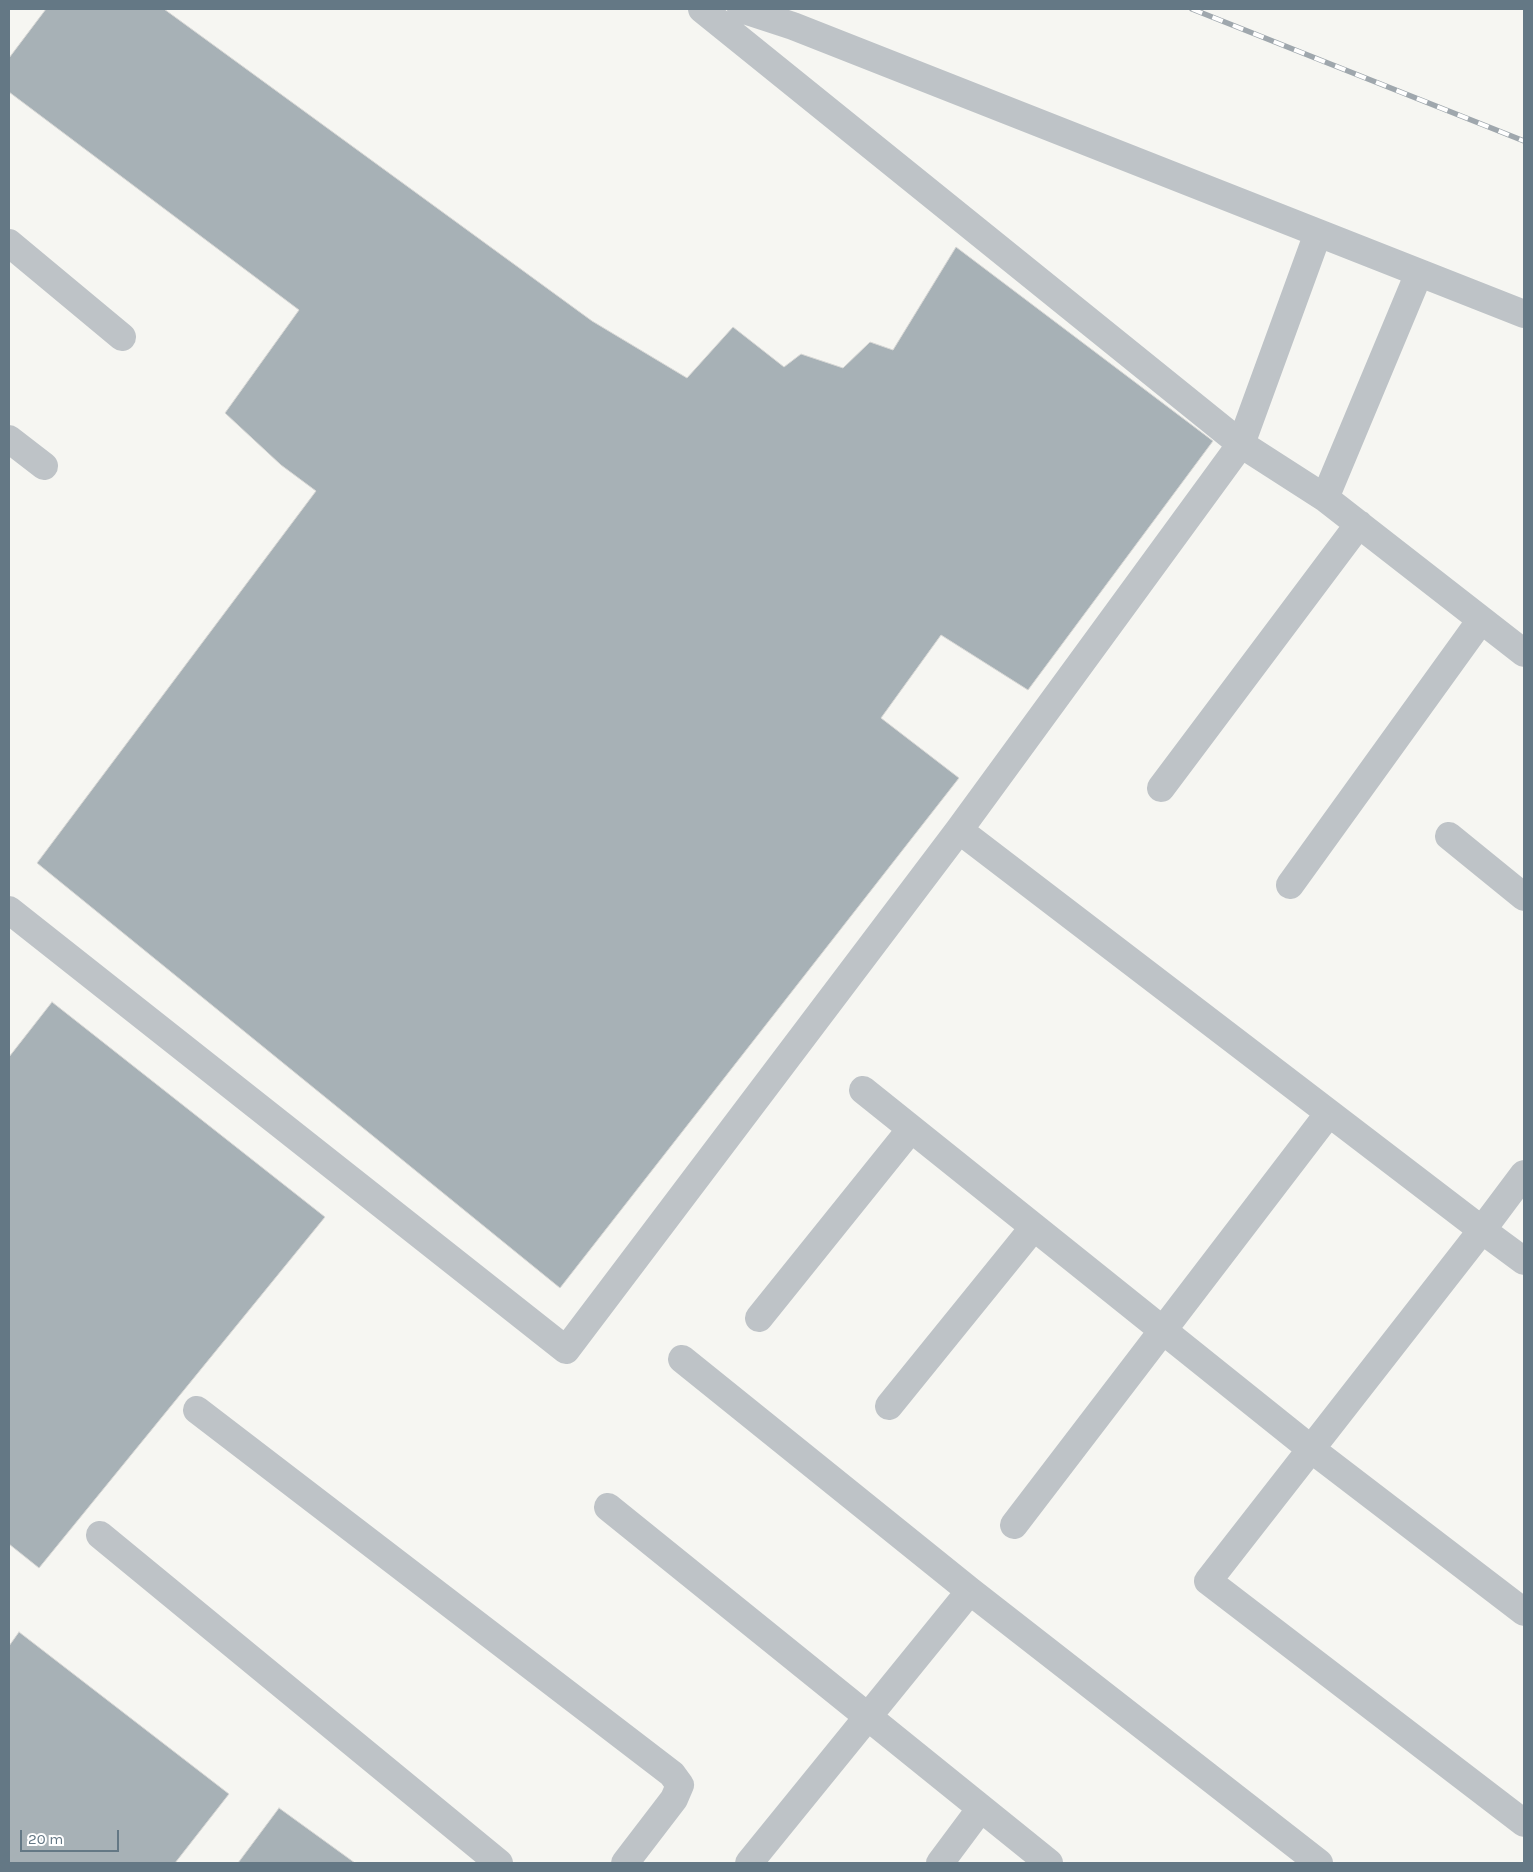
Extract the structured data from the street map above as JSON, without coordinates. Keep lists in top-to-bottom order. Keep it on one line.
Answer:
{"scale_bar":"20 m"}
